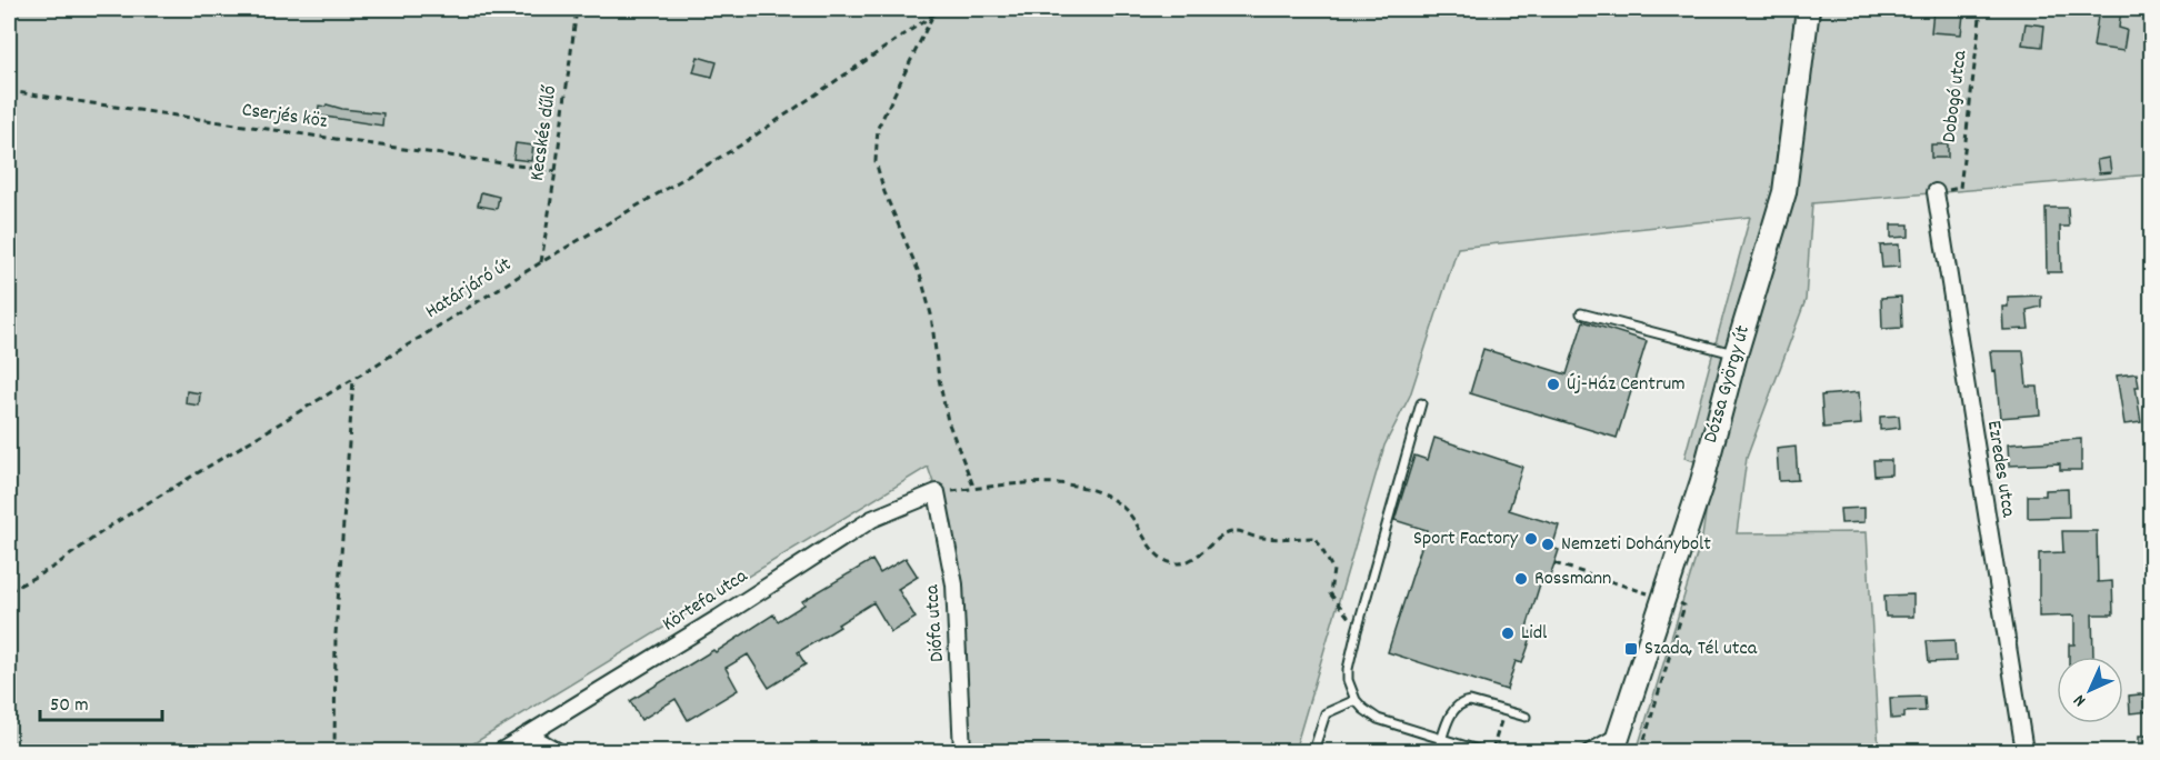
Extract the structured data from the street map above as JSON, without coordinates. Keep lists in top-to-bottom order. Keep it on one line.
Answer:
{"streets":{"main road":["Dózsa György út"],"street":["Ezredes utca","Körtefa utca","Diófa utca"],"path":["Dobogó utca","Cserjés köz","Kecskés dűlő","Határjáró út"]},"crossings":[["Cserjés köz","Kecskés dűlő"],["Kecskés dűlő","Határjáró út"],["Körtefa utca","Diófa utca"]],"places":{"other":["Új-Ház Centrum","Sport Factory","Nemzeti Dohánybolt","Rossmann","Lidl"],"transit":["Szada, Tél utca"]},"scale_bar":"50 m","north":"bottom left"}
